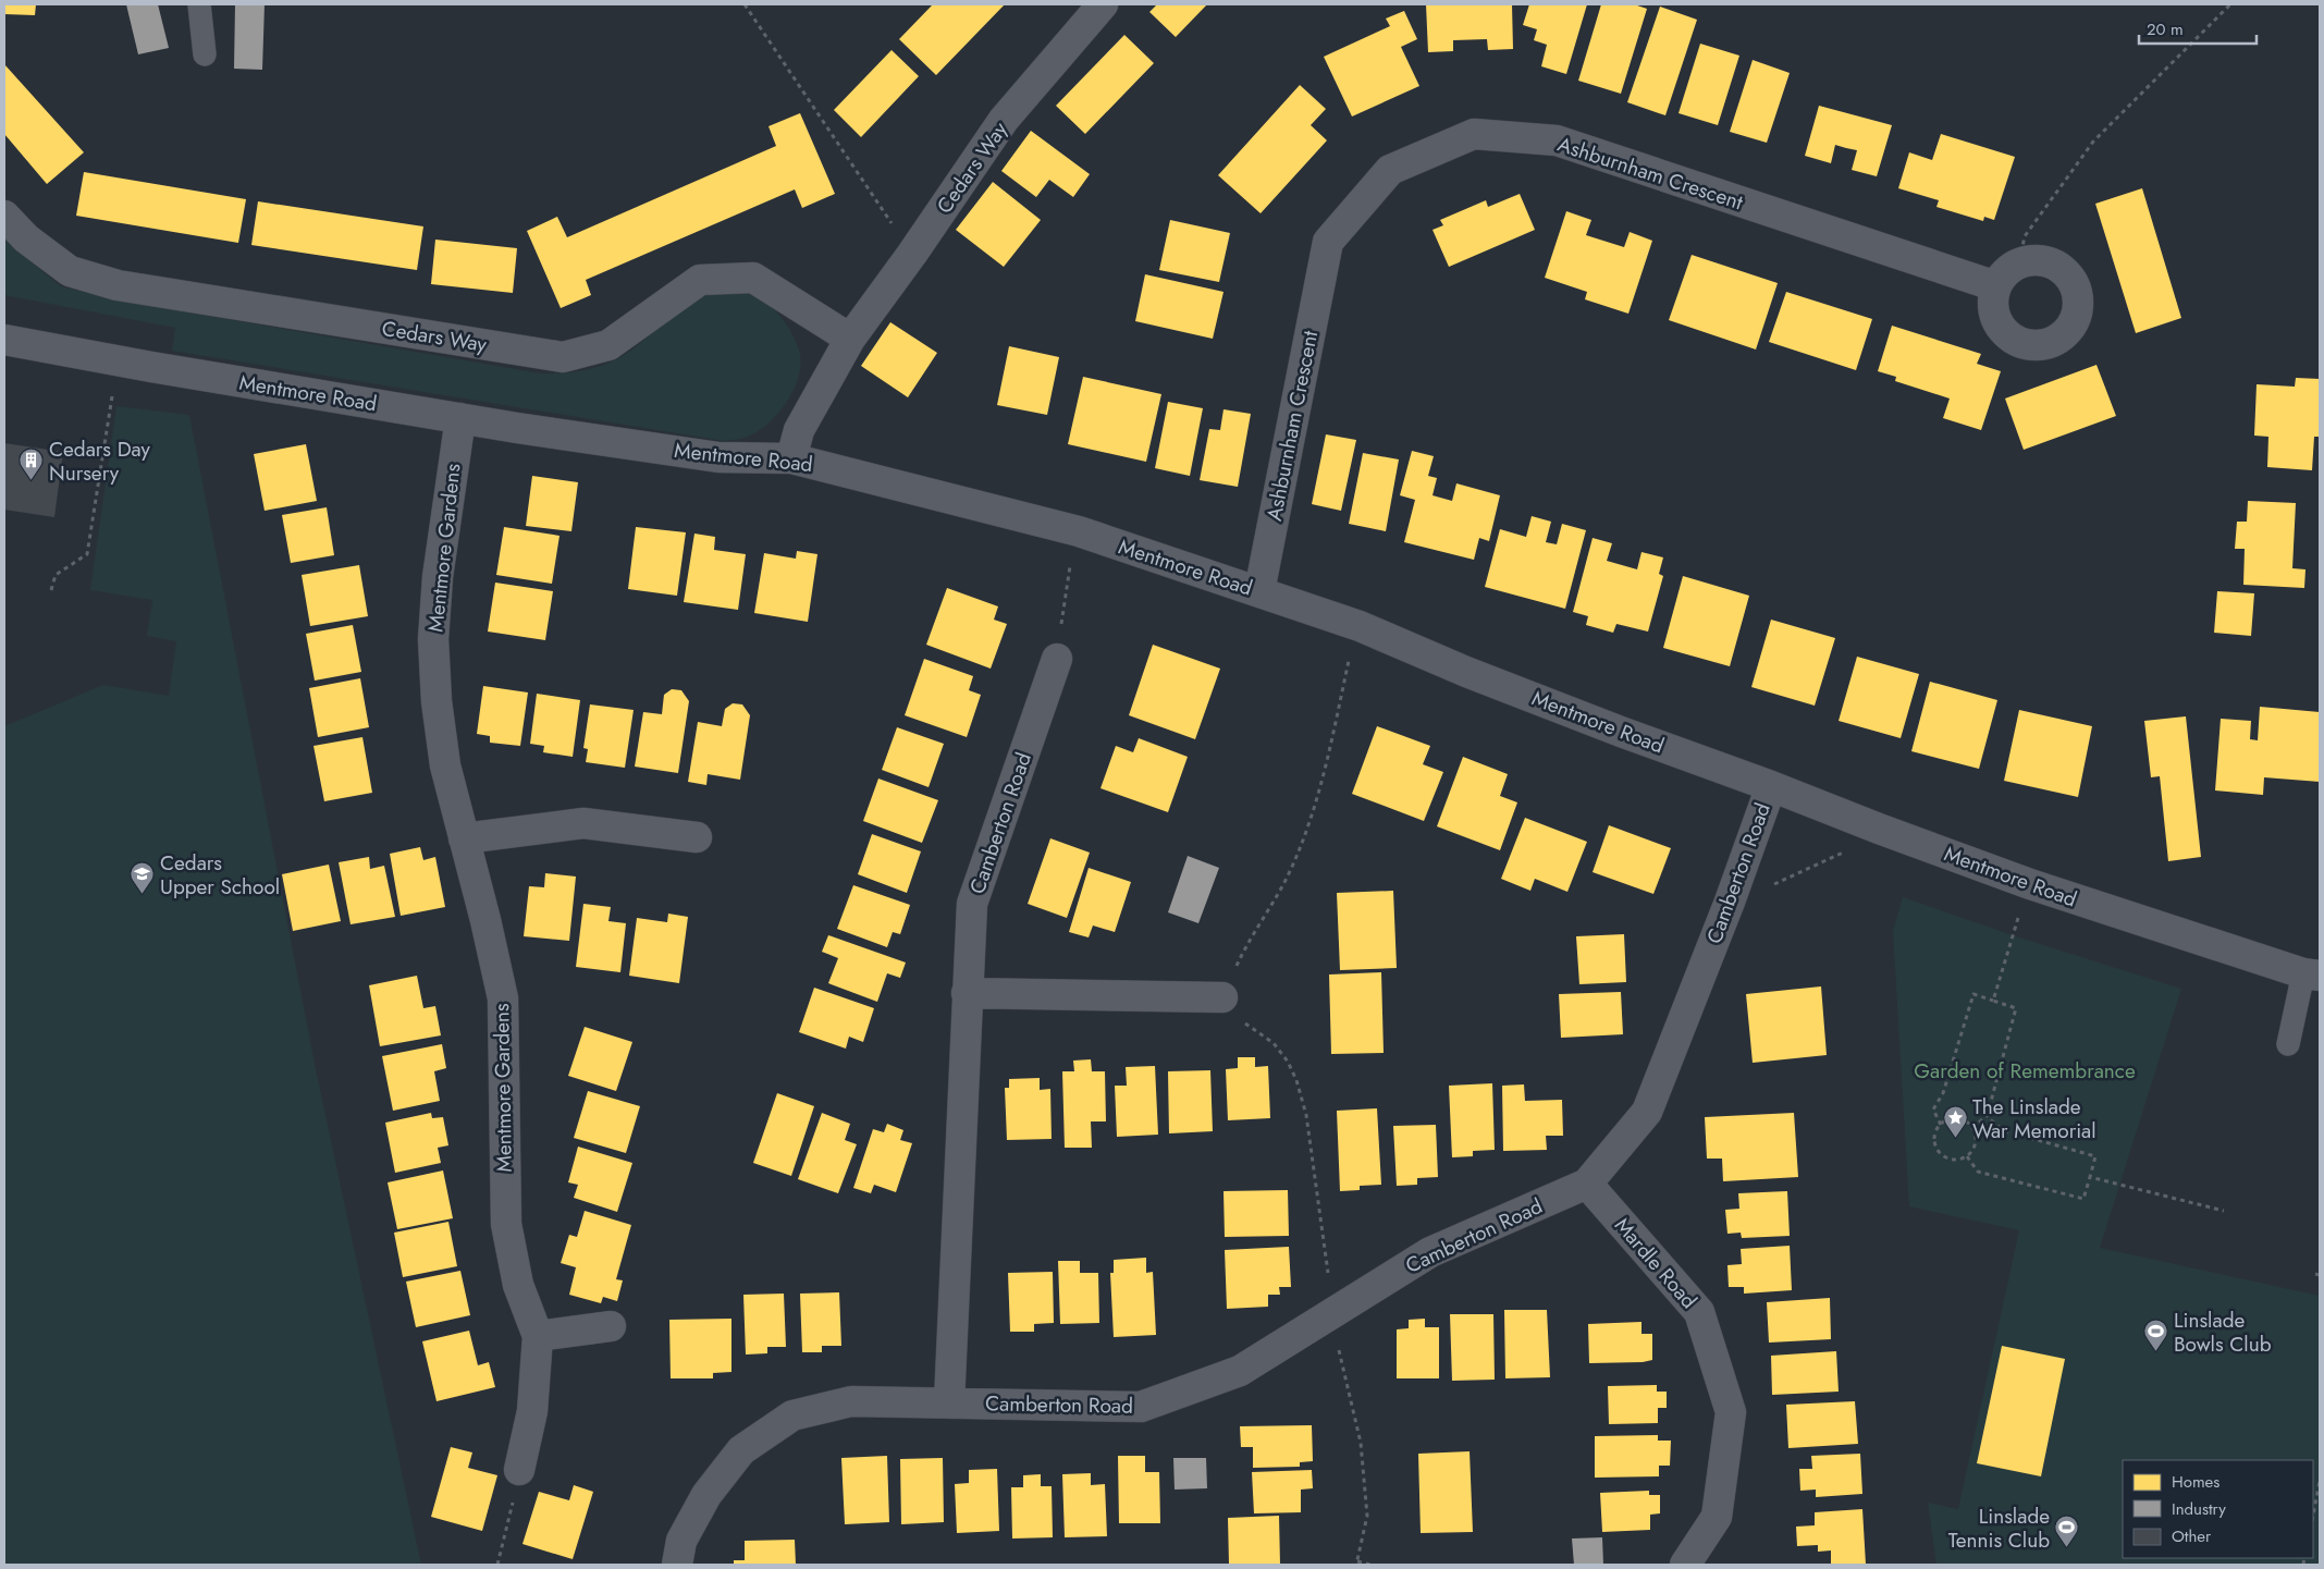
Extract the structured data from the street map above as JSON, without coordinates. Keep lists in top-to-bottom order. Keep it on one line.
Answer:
{"streets":{"street":["Cedars Way","Ashburnham Crescent","Mentmore Road","Mentmore Gardens","Camberton Road","Mardle Road"]},"crossings":[["Cedars Way","Mentmore Road"],["Ashburnham Crescent","Mentmore Road"],["Mentmore Road","Mentmore Gardens"],["Mentmore Road","Camberton Road"],["Camberton Road","Mardle Road"]],"parks":["Garden of Remembrance"],"places":{"building":["Cedars Day Nursery"],"school or university":["Cedars Upper School"],"place":["The Linslade War Memorial"],"sports":["Linslade Bowls Club","Linslade Tennis Club"]},"legend":["Homes","Industry","Other"],"scale_bar":"20 m"}
